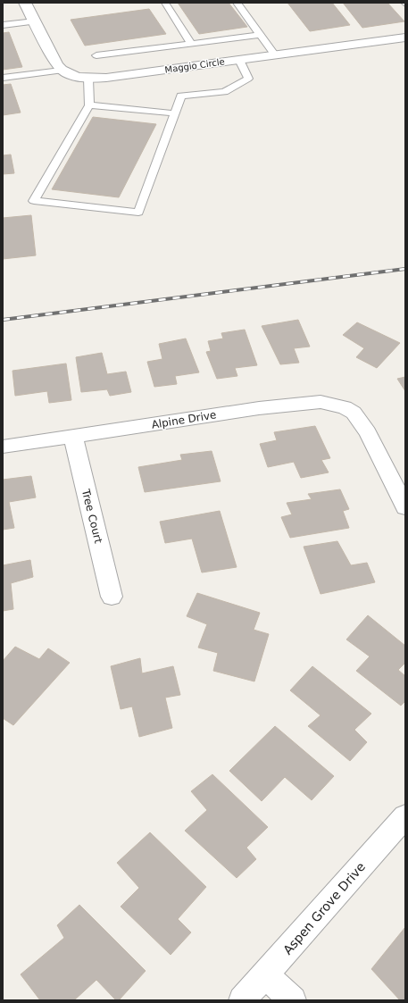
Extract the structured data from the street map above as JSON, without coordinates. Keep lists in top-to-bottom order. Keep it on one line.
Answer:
{"streets":{"street":["Maggio Circle","Alpine Drive","Tree Court","Aspen Grove Drive"]},"crossings":[["Alpine Drive","Tree Court"]]}
